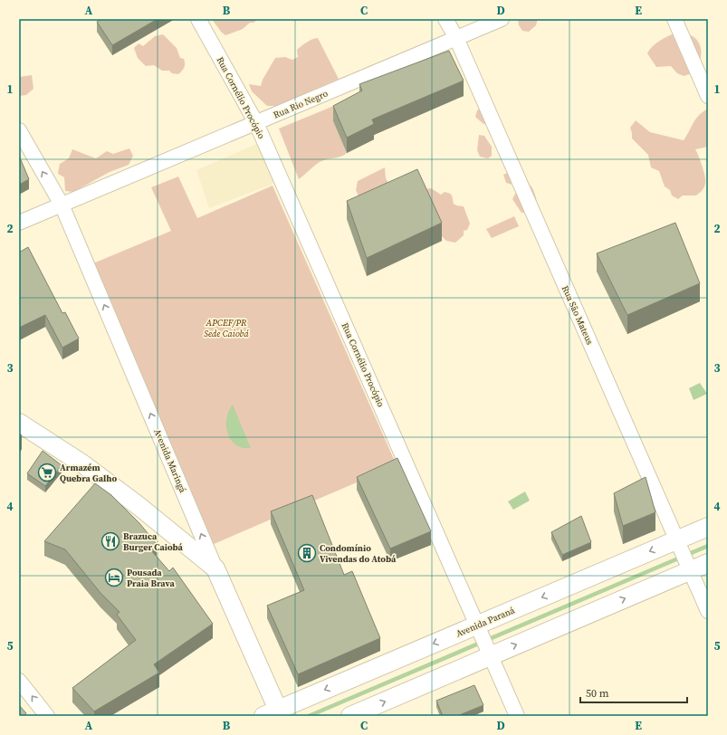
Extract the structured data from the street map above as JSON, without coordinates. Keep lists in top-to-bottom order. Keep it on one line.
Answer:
{"streets":{"street":["Rua Cornélio Procópio","Rua Rio Negro","Rua São Mateus","Avenida Maringá","Avenida Paraná"]},"crossings":[["Rua Cornélio Procópio","Rua Rio Negro"],["Rua Cornélio Procópio","Avenida Paraná"],["Rua Rio Negro","Rua São Mateus"],["Rua Rio Negro","Avenida Maringá"],["Rua São Mateus","Avenida Paraná"],["Avenida Maringá","Avenida Paraná"]],"one_way":["Avenida Maringá"],"parks":["APCEF/PR Sede Caiobá"],"places":{"supermarket":["Armazém Quebra Galho"],"restaurant":["Brazuca Burger Caiobá"],"building":["Condomínio Vivendas do Atobá"],"hotel":["Pousada Praia Brava"]},"scale_bar":"50 m","grid":{"columns":["A","B","C","D","E"],"rows":["1","2","3","4","5"]}}
